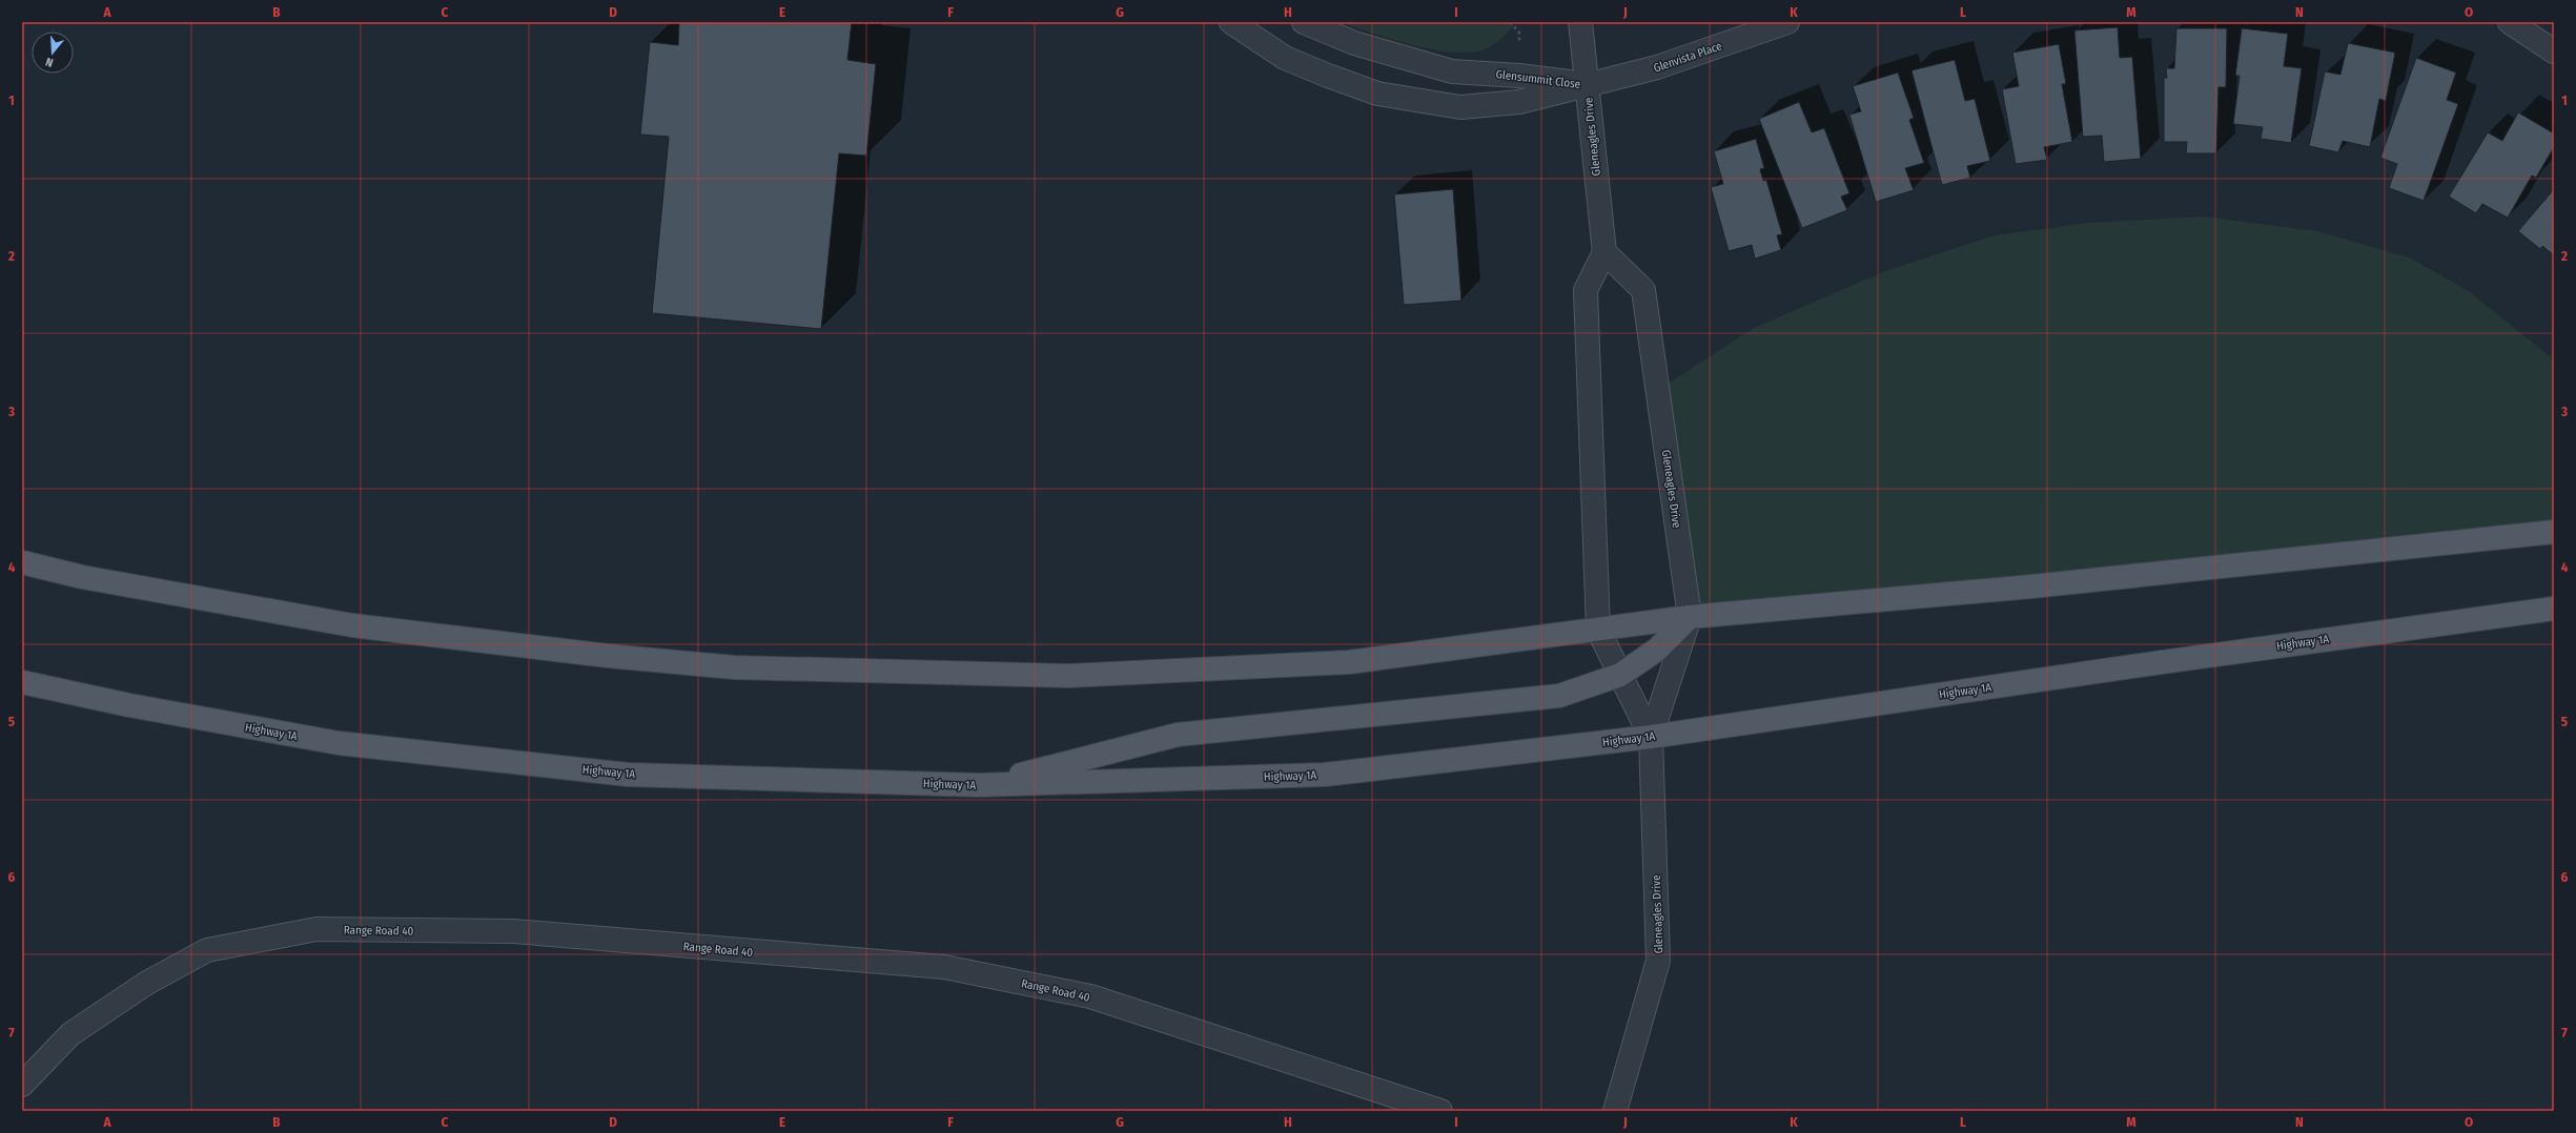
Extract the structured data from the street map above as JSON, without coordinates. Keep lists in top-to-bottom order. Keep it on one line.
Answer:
{"streets":{"main road":["Highway 1A"],"street":["Glenvista Place","Glensummit Close","Gleneagles Drive","Range Road 40"]},"crossings":[["Glenvista Place","Glensummit Close"],["Glenvista Place","Gleneagles Drive"],["Glensummit Close","Gleneagles Drive"],["Gleneagles Drive","Highway 1A"]],"north":"bottom","grid":{"columns":["A","B","C","D","E","F","G","H","I","J","K","L","M","N","O"],"rows":["1","2","3","4","5","6","7"]}}
